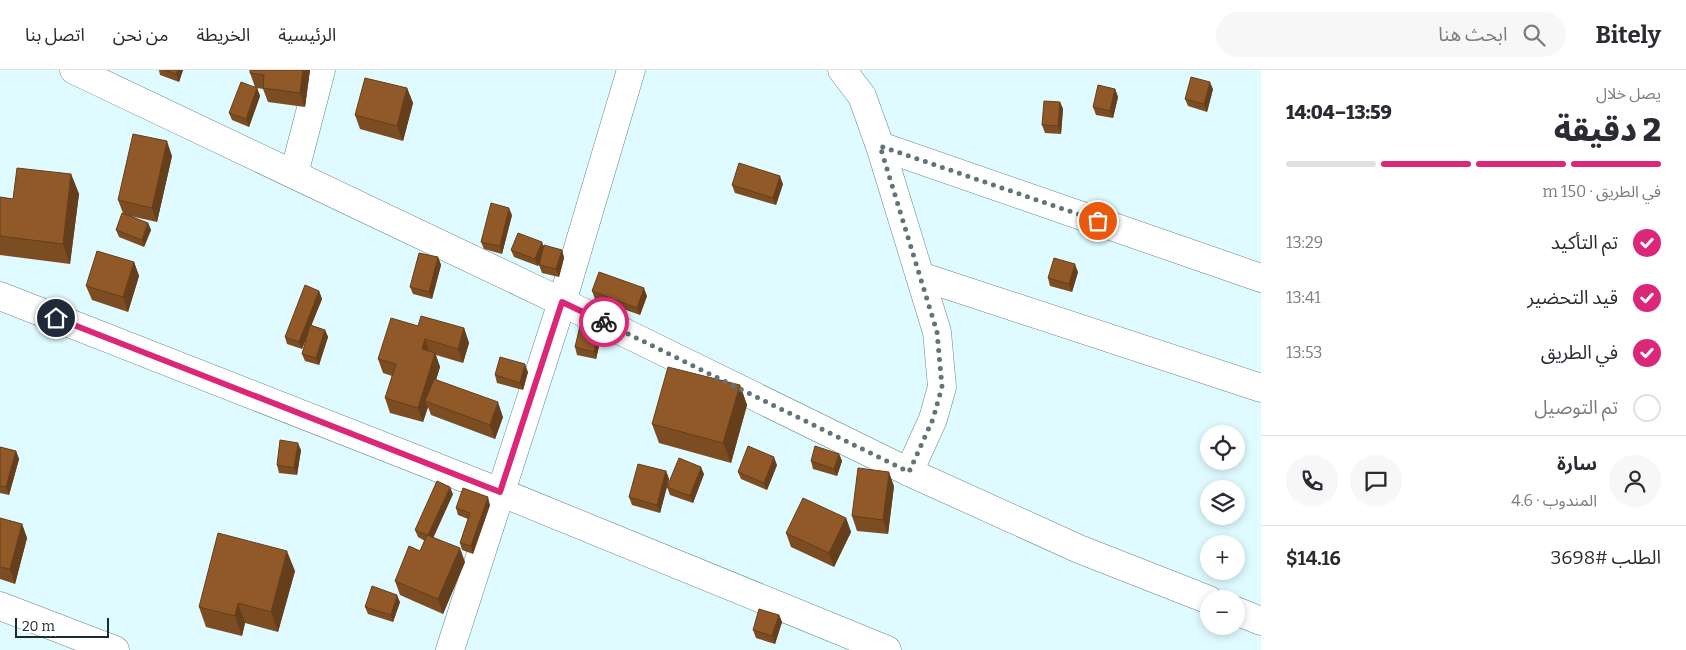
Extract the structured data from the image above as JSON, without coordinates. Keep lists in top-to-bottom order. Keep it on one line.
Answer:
{"scale_bar":"20 m","page":{"header":"Bitely","search":"ابحث هنا","nav":["الرئيسية","الخريطة","من نحن","اتصل بنا"],"heading":["2 دقيقة","يصل خلال","13:59–14:04"],"panel":["سارة","المندوب · 4.6","الطلب #3698","$14.16"],"bar":"في الطريق · 150 m","list":[["تم التأكيد","13:29"],["قيد التحضير","13:41"],["في الطريق","13:53"],"تم التوصيل"],"map_buttons":["+","−"],"scale":"20 m"}}
